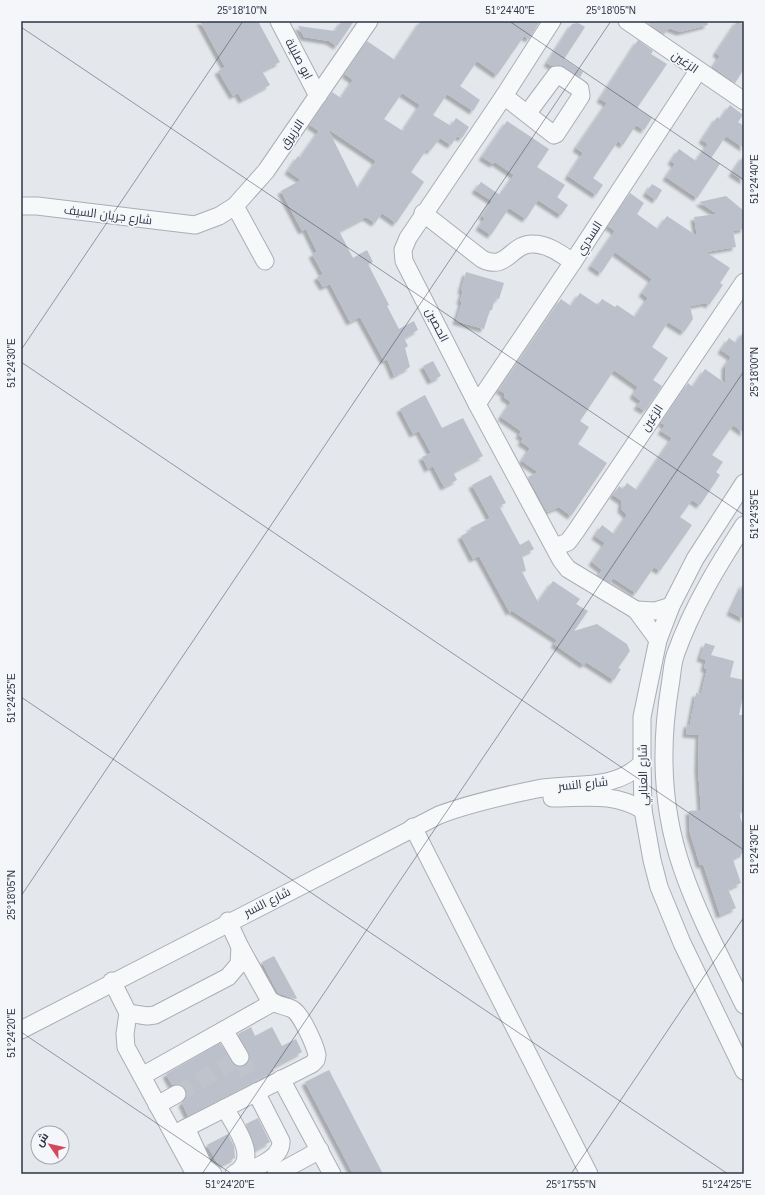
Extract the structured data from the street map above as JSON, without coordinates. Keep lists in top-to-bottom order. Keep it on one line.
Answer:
{"streets":{"street":["ابو صليلة","الزغين","الازيرق","شارع جريان السيف","السدري","الحصين","شارع العنابي","شارع النسر"]},"crossings":[["ابو صليلة","الازيرق"],["الزغين","السدري"],["الزغين","الحصين"],["الازيرق","شارع جريان السيف"],["السدري","الحصين"],["الحصين","شارع العنابي"],["شارع العنابي","شارع النسر"]],"north":"top left","coordinates":["25°18'10\"N","51°24'40\"E","25°18'05\"N","51°24'30\"E","25°18'00\"N","51°24'35\"E","51°24'25\"E","51°24'20\"E","25°17'55\"N"]}
